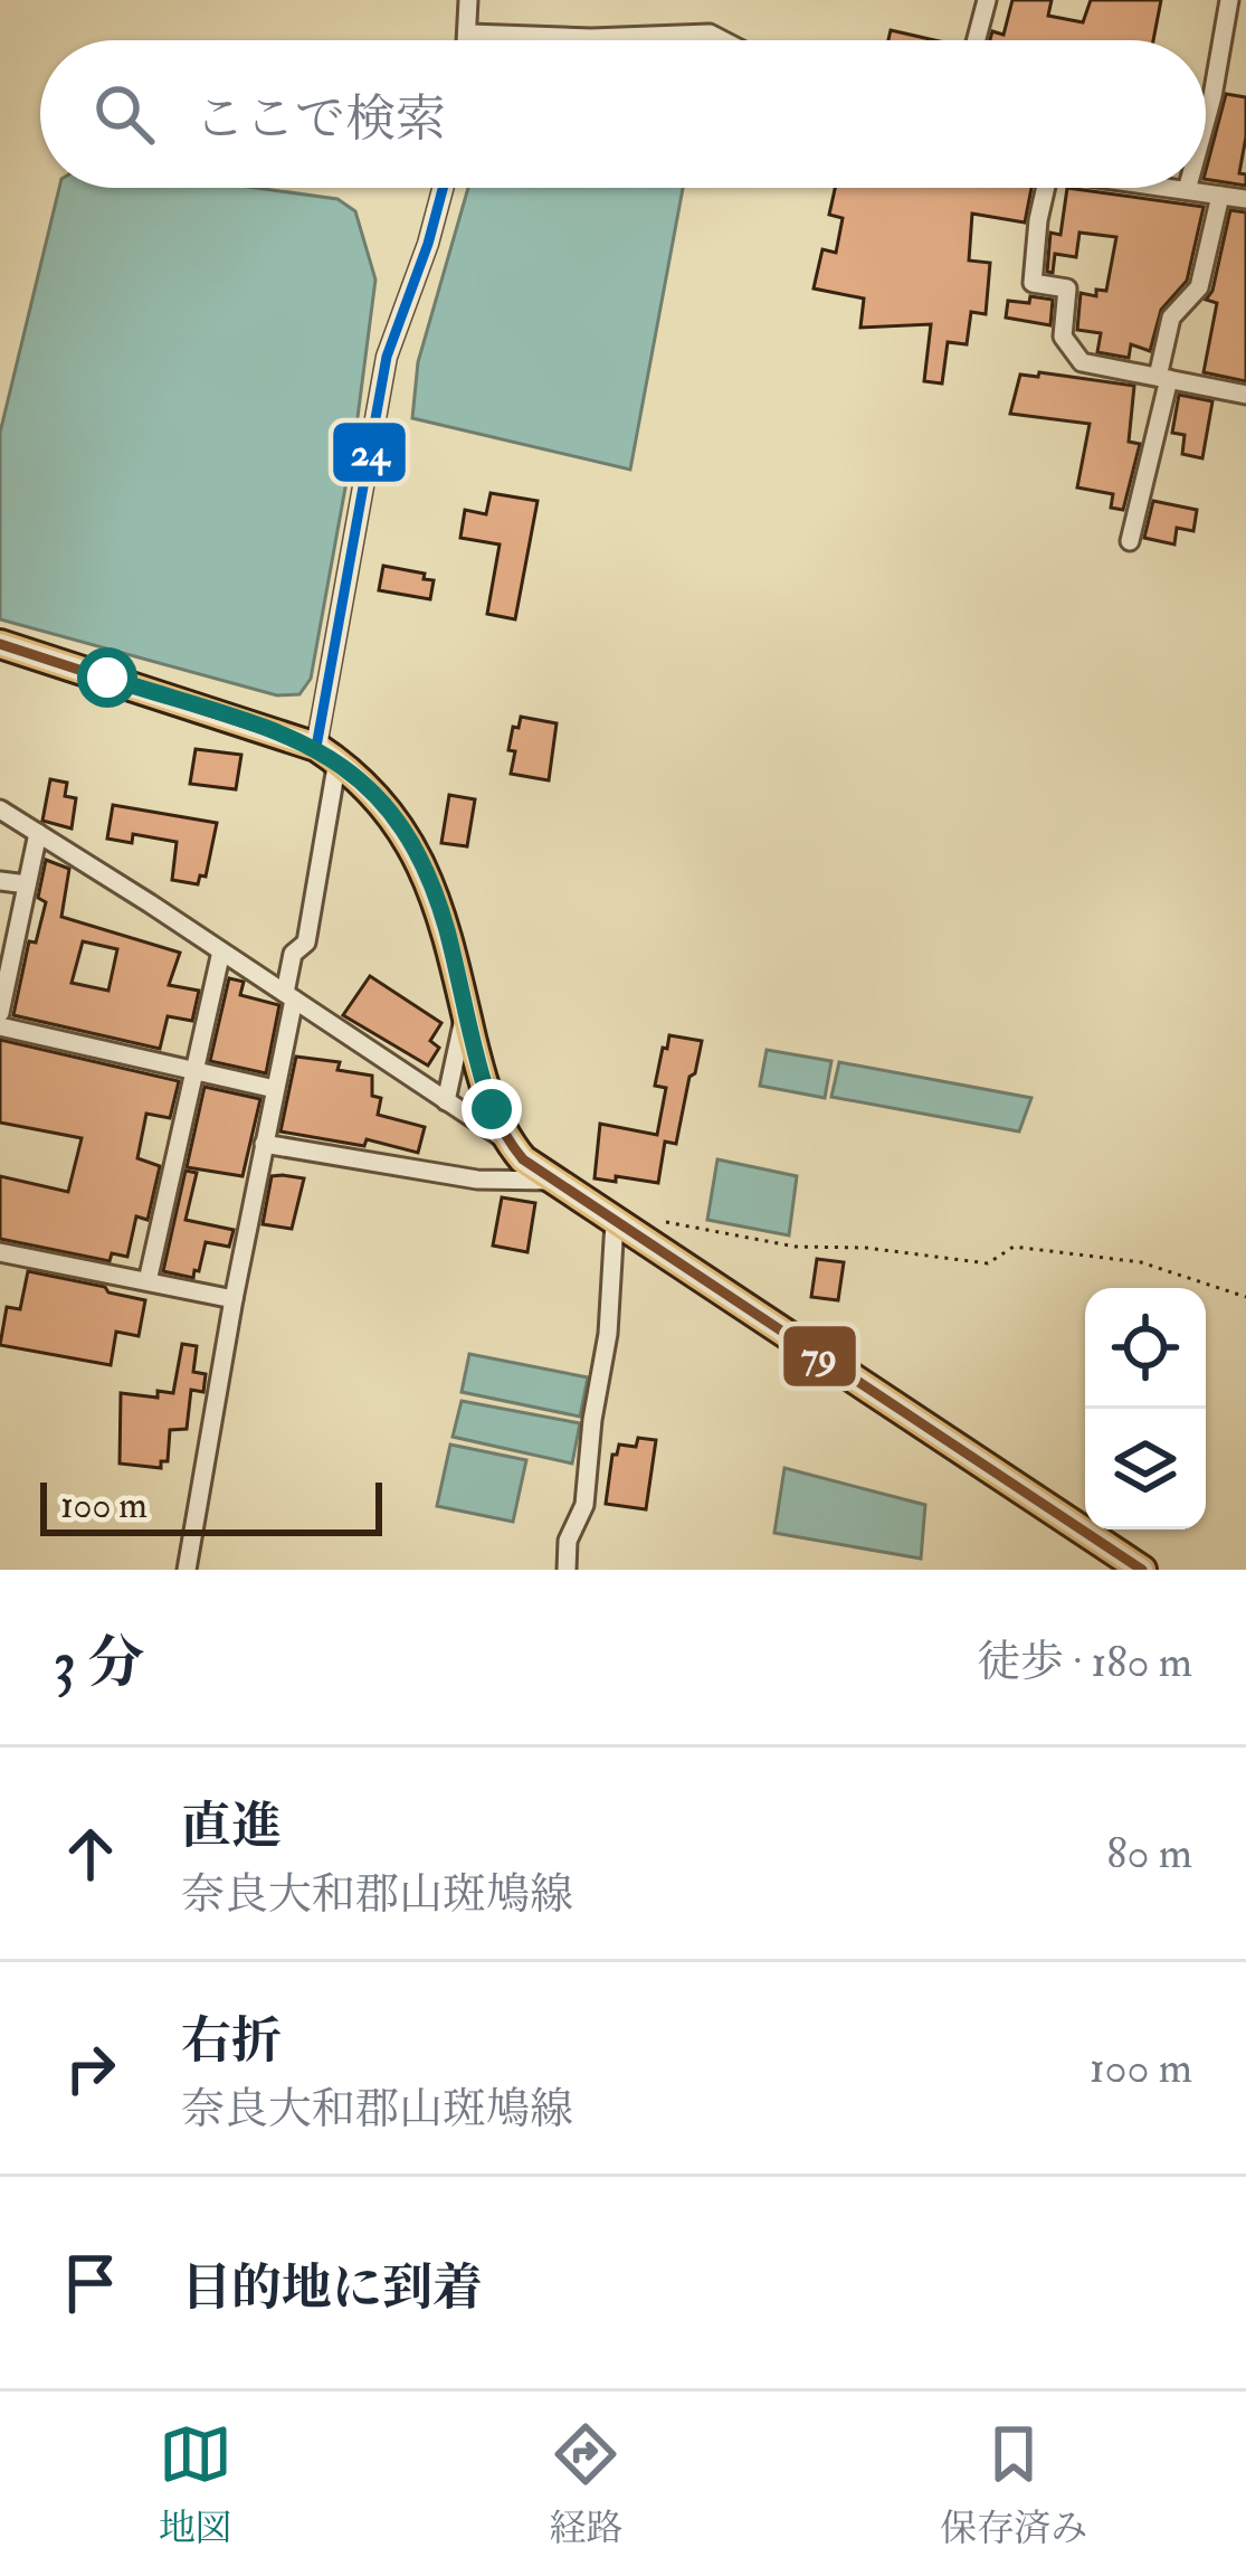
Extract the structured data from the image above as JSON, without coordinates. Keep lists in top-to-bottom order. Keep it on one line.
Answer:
{"lines":["transit line 24","transit line 79"],"scale_bar":"100 m","page":{"search":"ここで検索","scale":"100 m","heading":["3 分","徒歩 · 180 m"],"list":[["直進","奈良大和郡山斑鳩線","80 m"],["右折","奈良大和郡山斑鳩線","100 m"],"目的地に到着"],"nav":["地図","経路","保存済み"]}}
